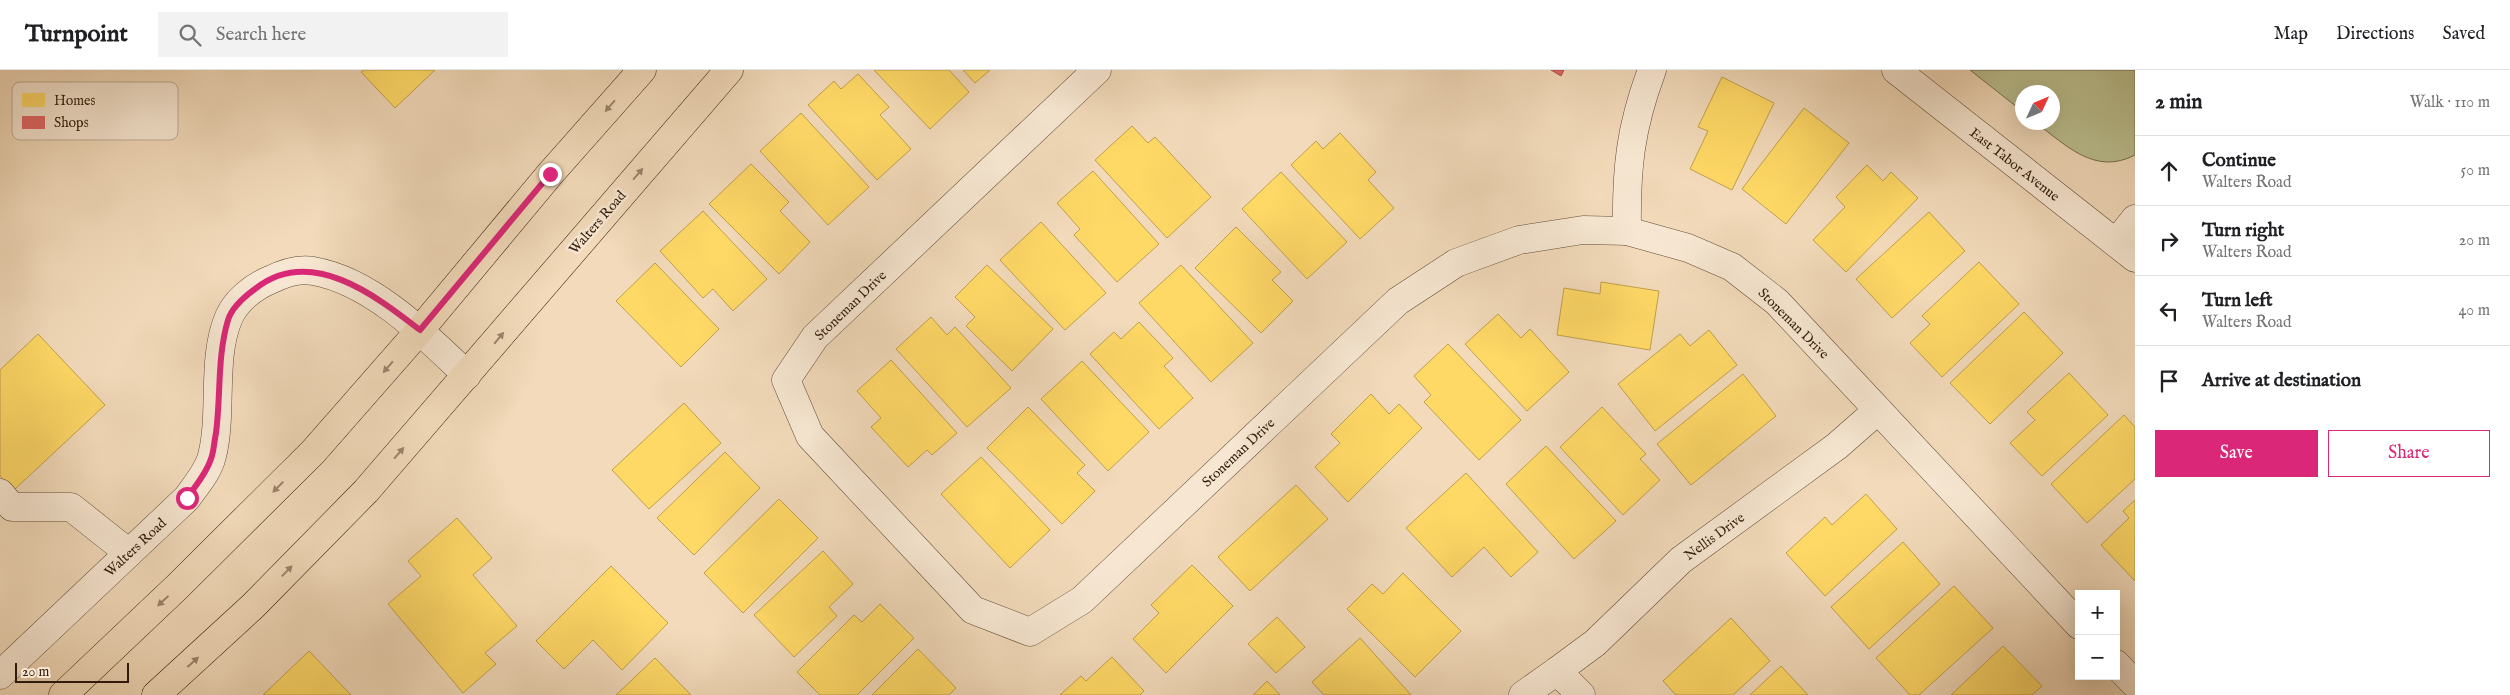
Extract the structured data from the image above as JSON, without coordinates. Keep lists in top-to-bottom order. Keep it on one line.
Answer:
{"streets":{"main road":["Walters Road"],"street":["East Tabor Avenue","Stoneman Drive","Nellis Drive"]},"crossings":[["Stoneman Drive","Nellis Drive"]],"one_way":["Walters Road"],"legend":["Homes","Shops"],"scale_bar":"20 m","north":"top right","page":{"header":"Turnpoint","search":"Search here","nav":["Map","Directions","Saved"],"heading":["2 min","Walk · 110 m"],"list":[["Continue","Walters Road","50 m"],["Turn right","Walters Road","20 m"],["Turn left","Walters Road","40 m"],"Arrive at destination"],"buttons":["Save","Share"],"map_buttons":["+","−"],"scale":"20 m"}}
